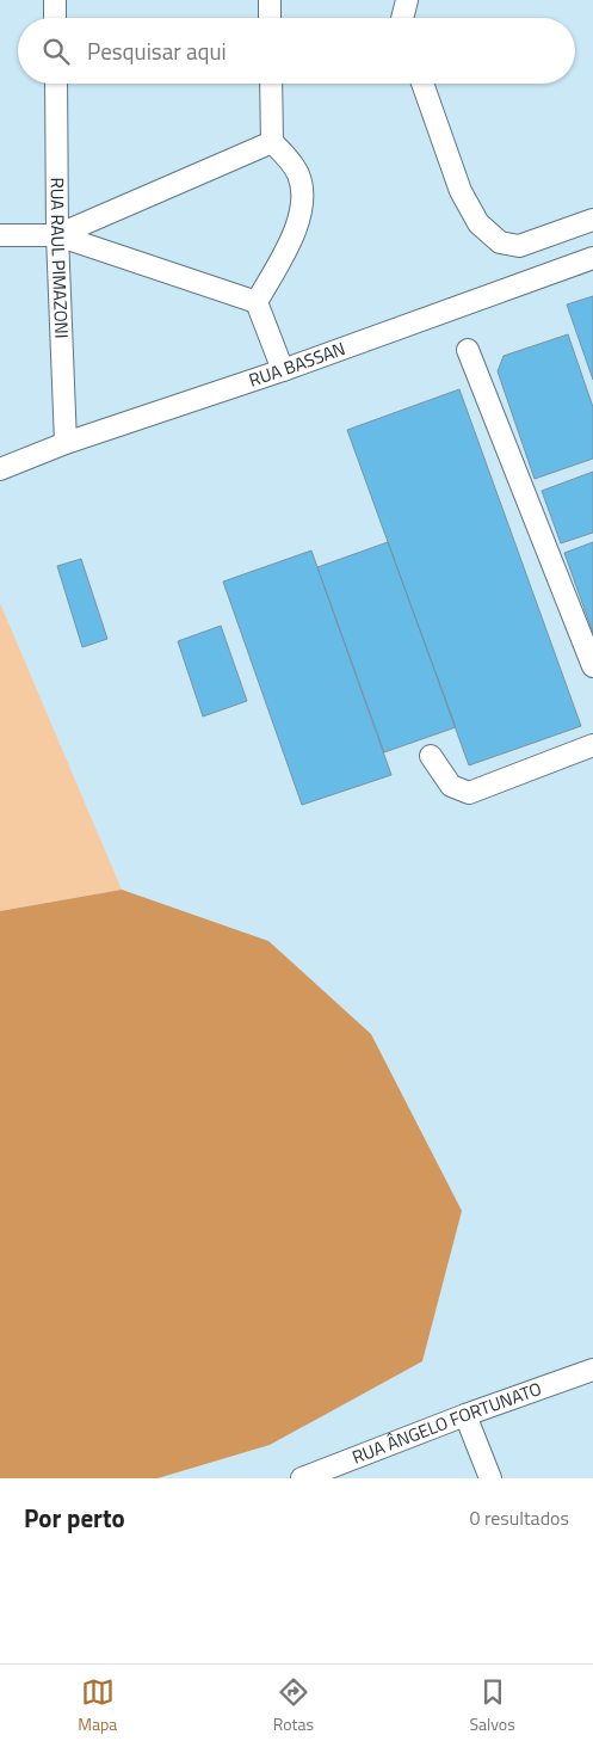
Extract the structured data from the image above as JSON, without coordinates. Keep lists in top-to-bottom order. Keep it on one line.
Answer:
{"streets":{"street":["RUA RAUL PIMAZONI","RUA BASSAN","RUA ÂNGELO FORTUNATO"]},"crossings":[["RUA RAUL PIMAZONI","RUA BASSAN"]],"page":{"search":"Pesquisar aqui","heading":["Por perto","0 resultados"],"nav":["Mapa","Rotas","Salvos"]}}
